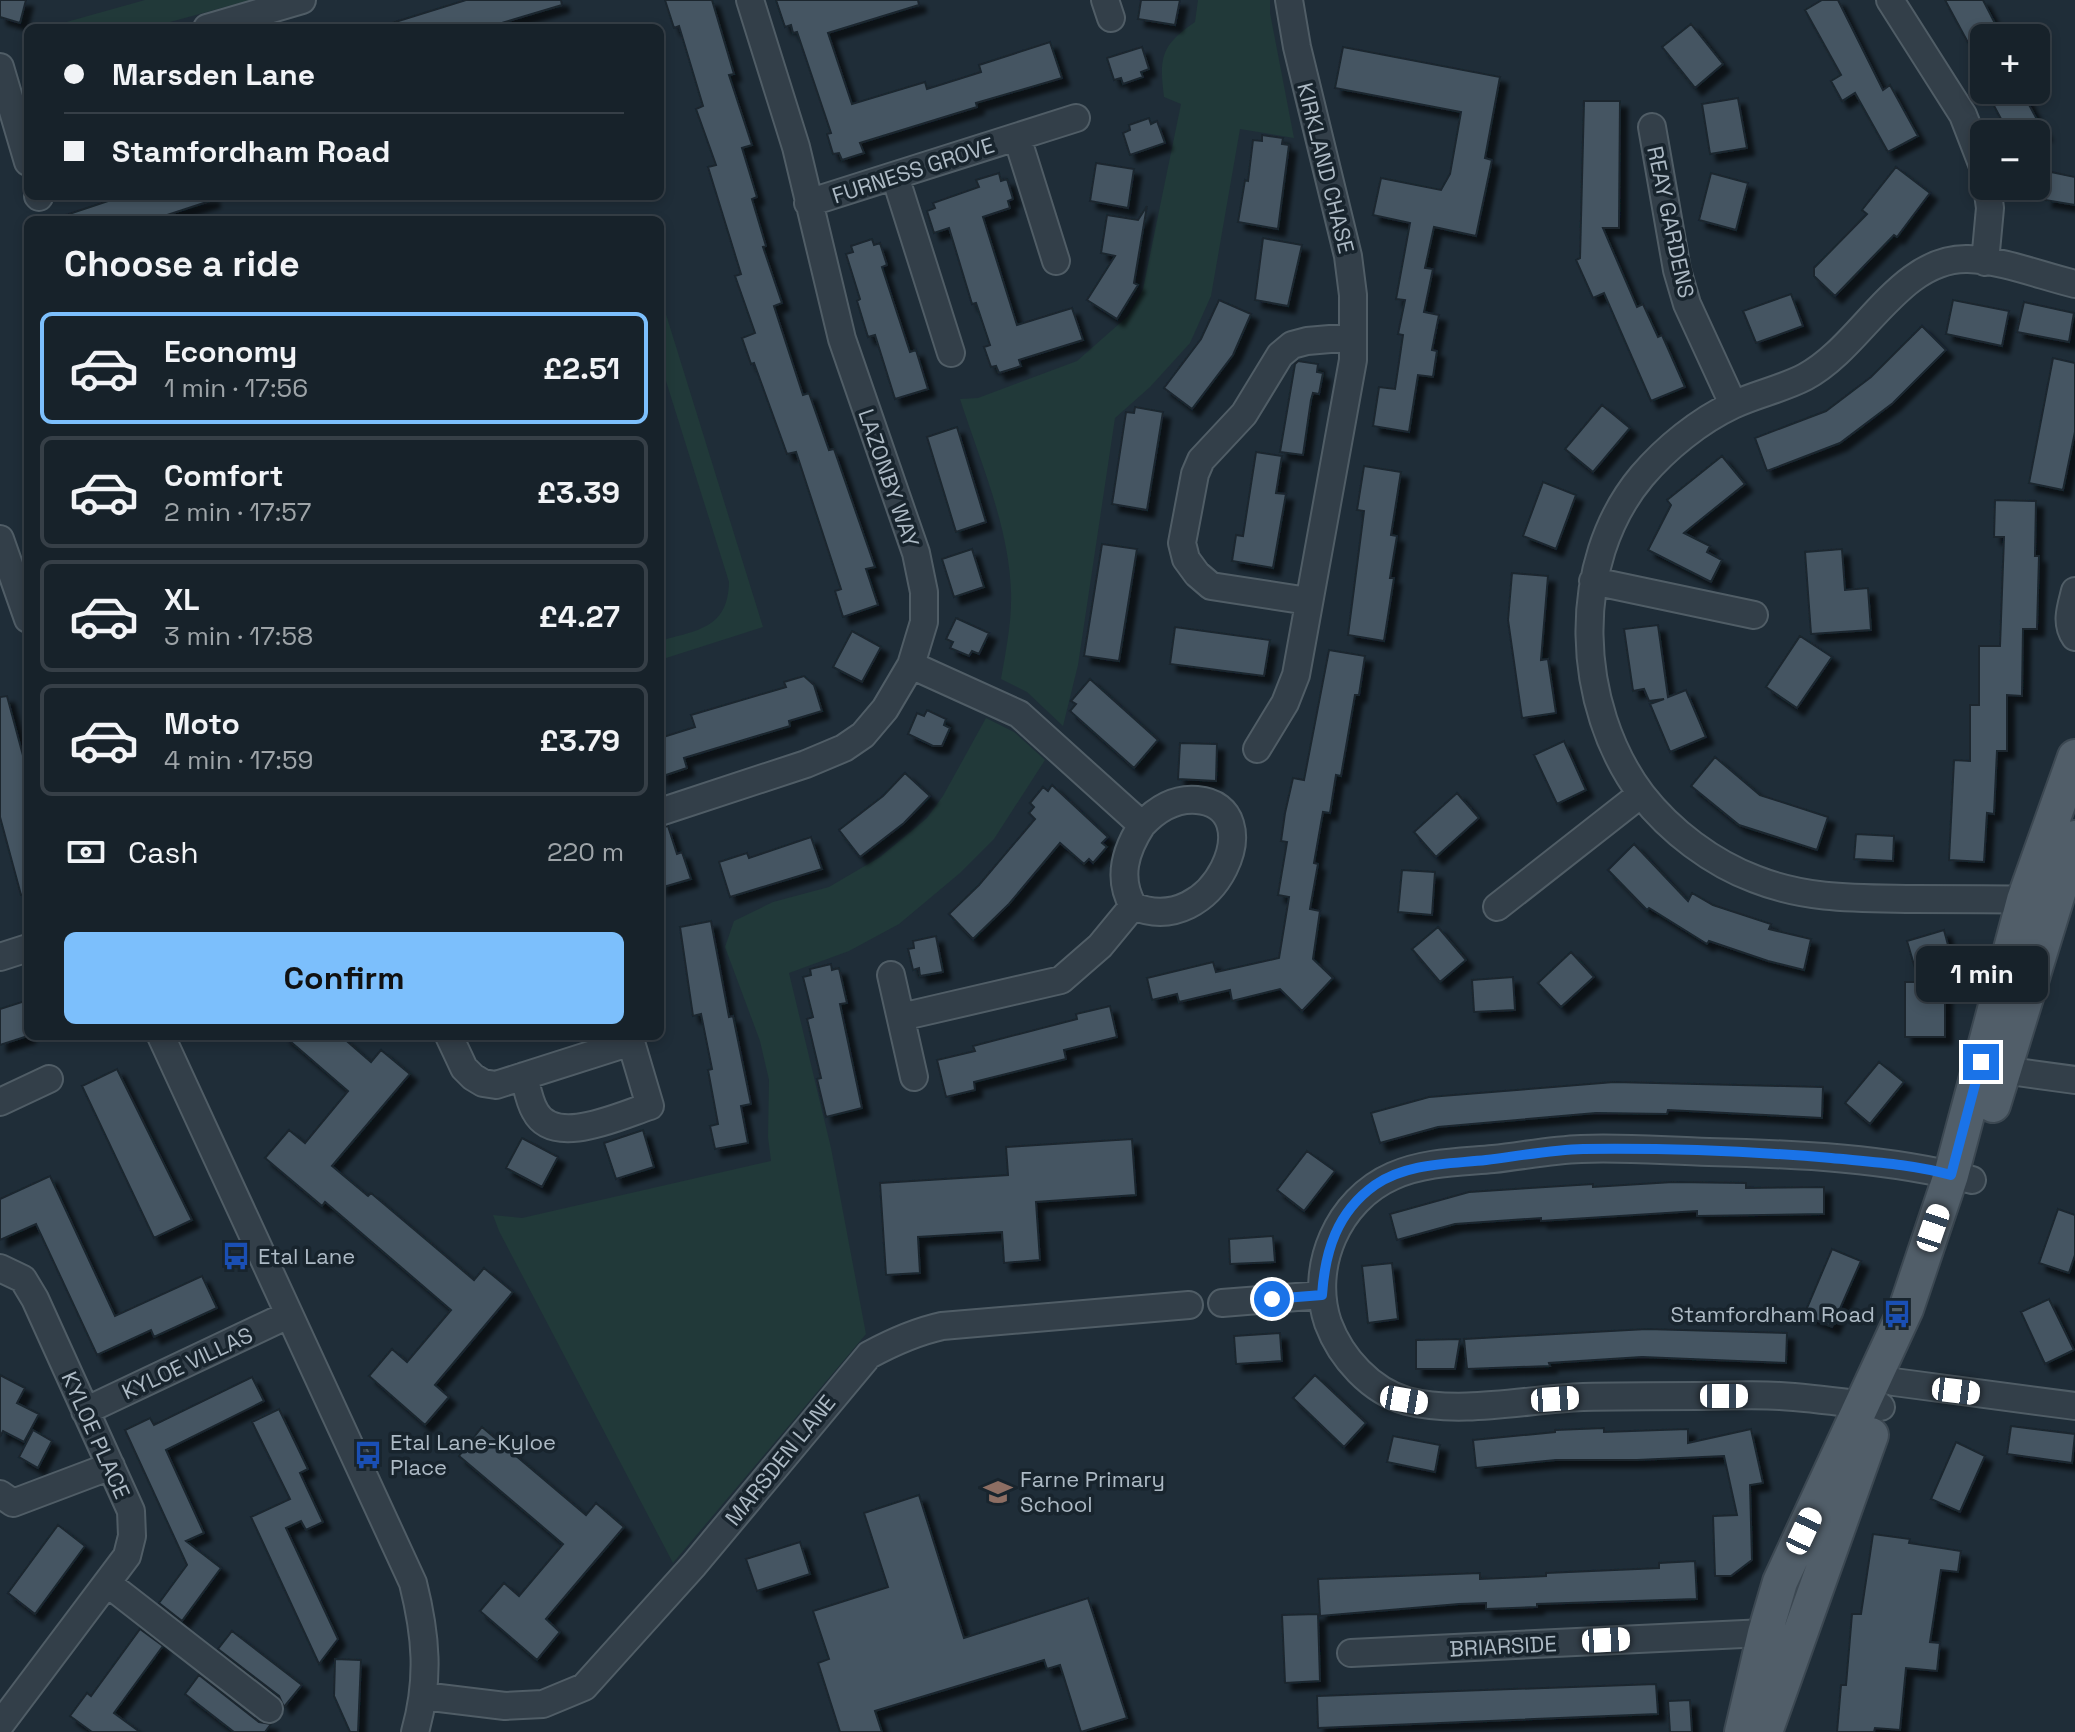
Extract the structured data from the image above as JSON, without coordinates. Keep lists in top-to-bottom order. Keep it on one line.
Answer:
{"streets":{"street":["KIRKLAND CHASE","FURNESS GROVE","REAY GARDENS","LAZONBY WAY","KYLOE VILLAS","KYLOE PLACE","MARSDEN LANE","BRIARSIDE"]},"crossings":[["FURNESS GROVE","LAZONBY WAY"],["KYLOE VILLAS","KYLOE PLACE"]],"places":{"bus stop":["Etal Lane","Stamfordham Road","Etal Lane-Kyloe Place"],"school or university":["Farne Primary School"]},"page":{"map_buttons":["+","−"],"banner":["Marsden Lane","Stamfordham Road"],"heading":"Choose a ride","list":[{"name":"Economy","note":"1 min · 17:56","value":"£2.51"},{"name":"Comfort","note":"2 min · 17:57","value":"£3.39"},{"name":"XL","note":"3 min · 17:58","value":"£4.27"},{"name":"Moto","note":"4 min · 17:59","value":"£3.79"}],"pay":["Cash","220 m"],"buttons":"Confirm","bubble":"1 min"}}
